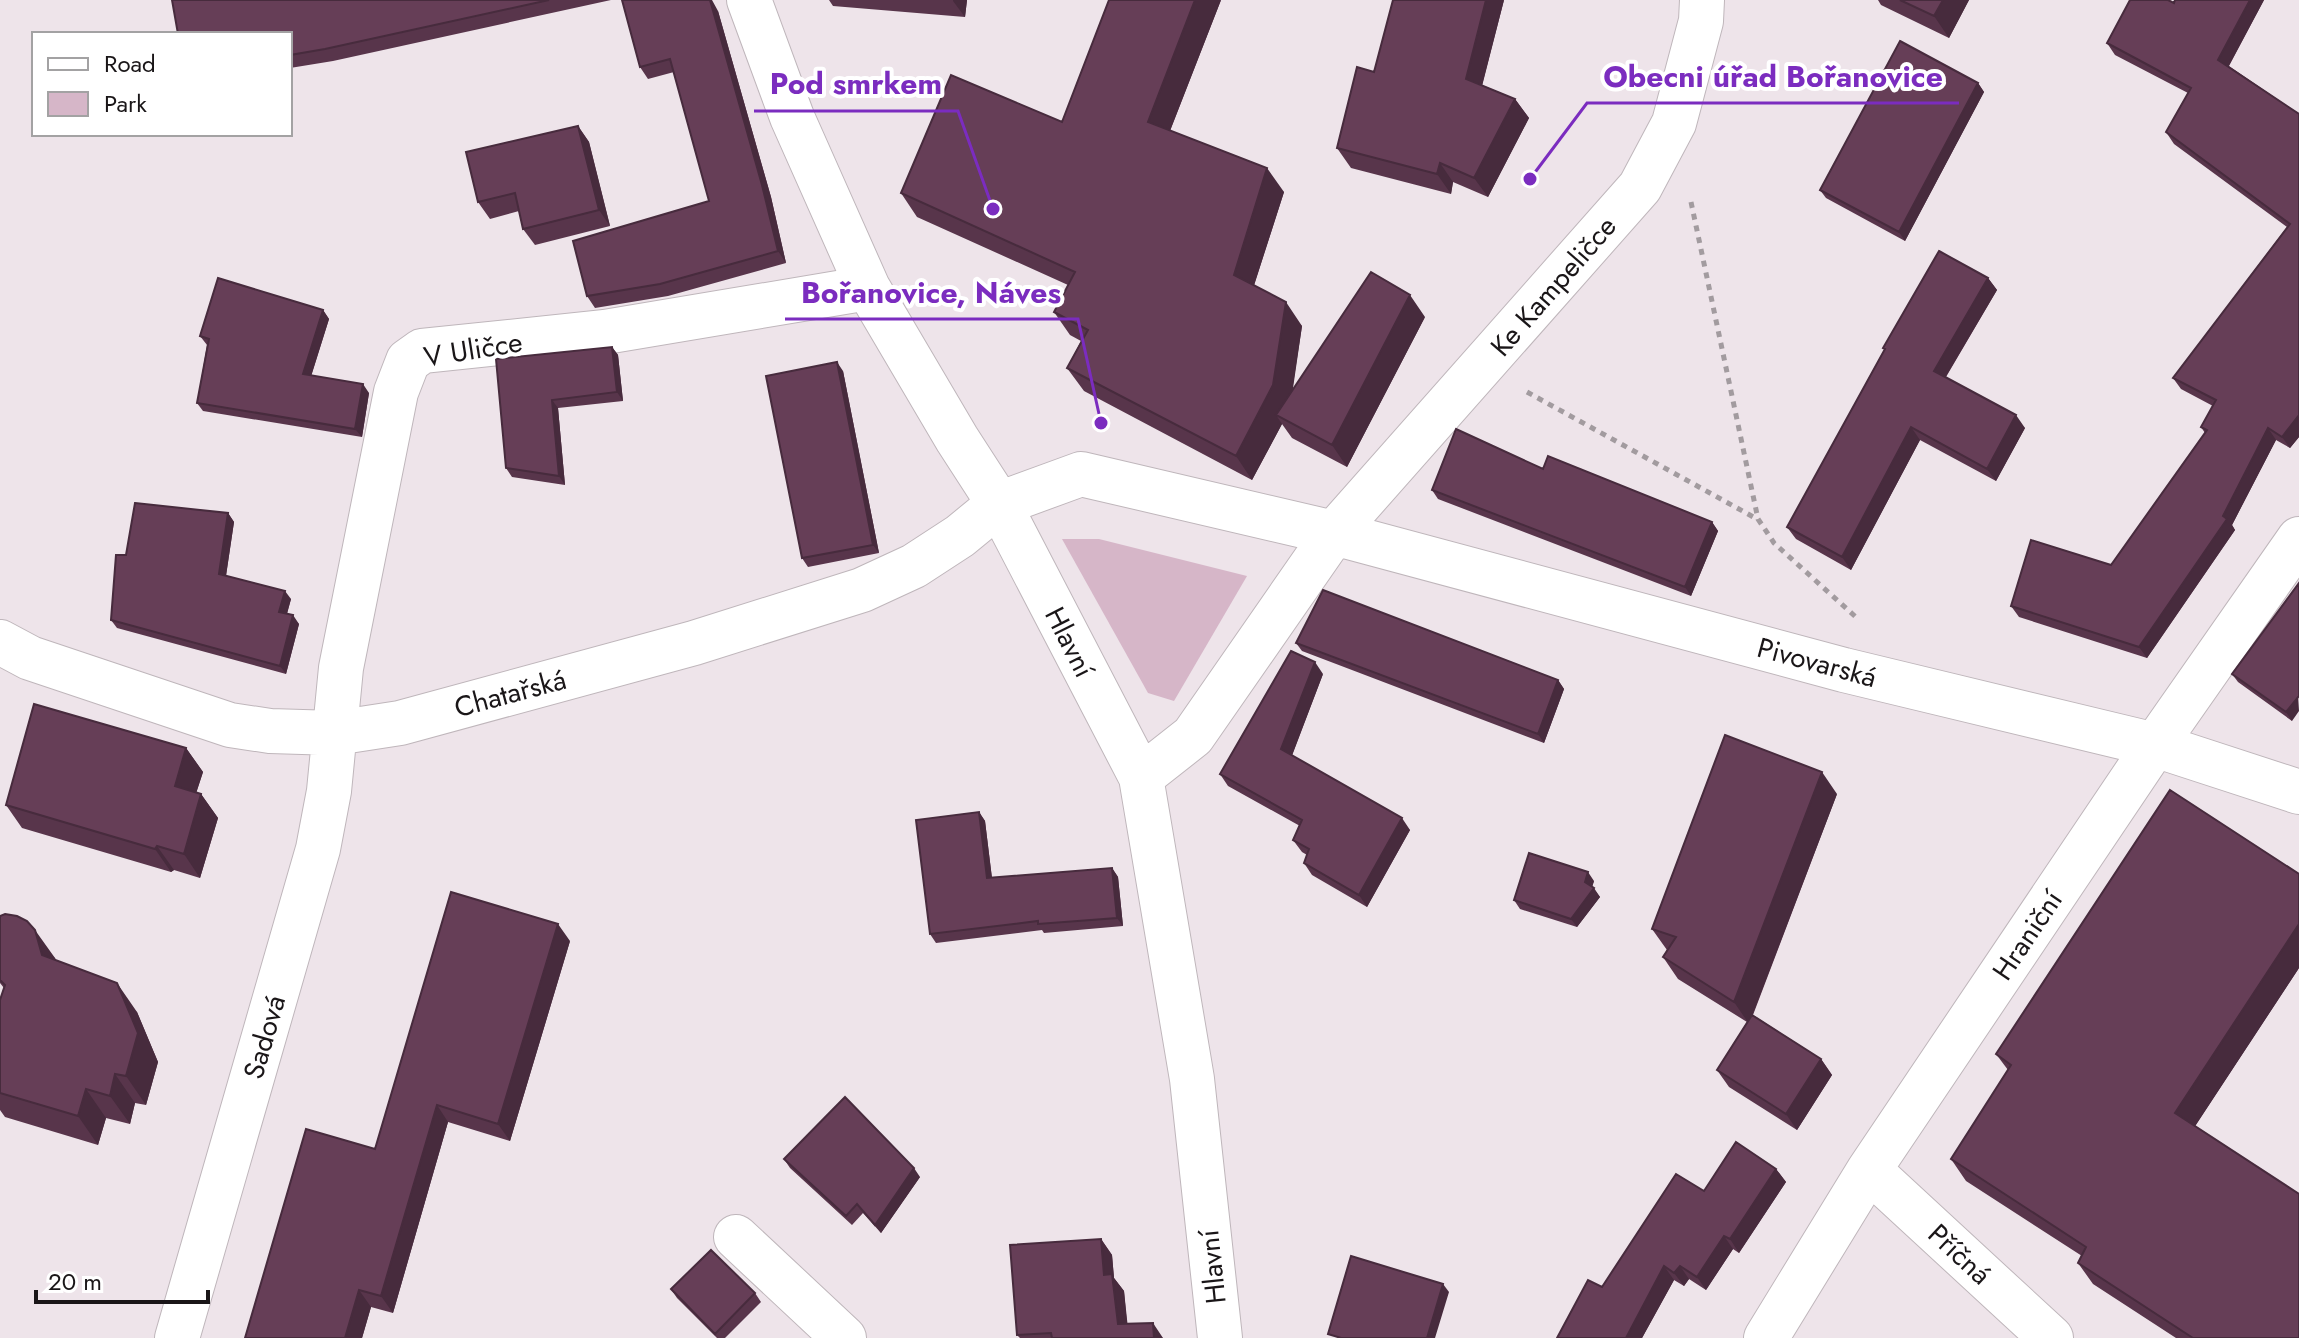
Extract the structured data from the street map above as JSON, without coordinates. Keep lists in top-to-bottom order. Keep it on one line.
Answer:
{"streets":{"street":["Ke Kampeličce","V Uličce","Hlavní","Pivovarská","Chatařská","Hraniční","Sadová","Příčná"]},"crossings":[["Ke Kampeličce","Hlavní"],["Ke Kampeličce","Pivovarská"],["V Uličce","Hlavní"],["V Uličce","Chatařská"],["V Uličce","Sadová"],["Hlavní","Chatařská"],["Pivovarská","Hraniční"],["Chatařská","Sadová"],["Hraniční","Příčná"]],"places":["Obecni úřad Bořanovice","Pod smrkem","Bořanovice, Náves"],"legend":["Road","Park"],"scale_bar":"20 m"}
